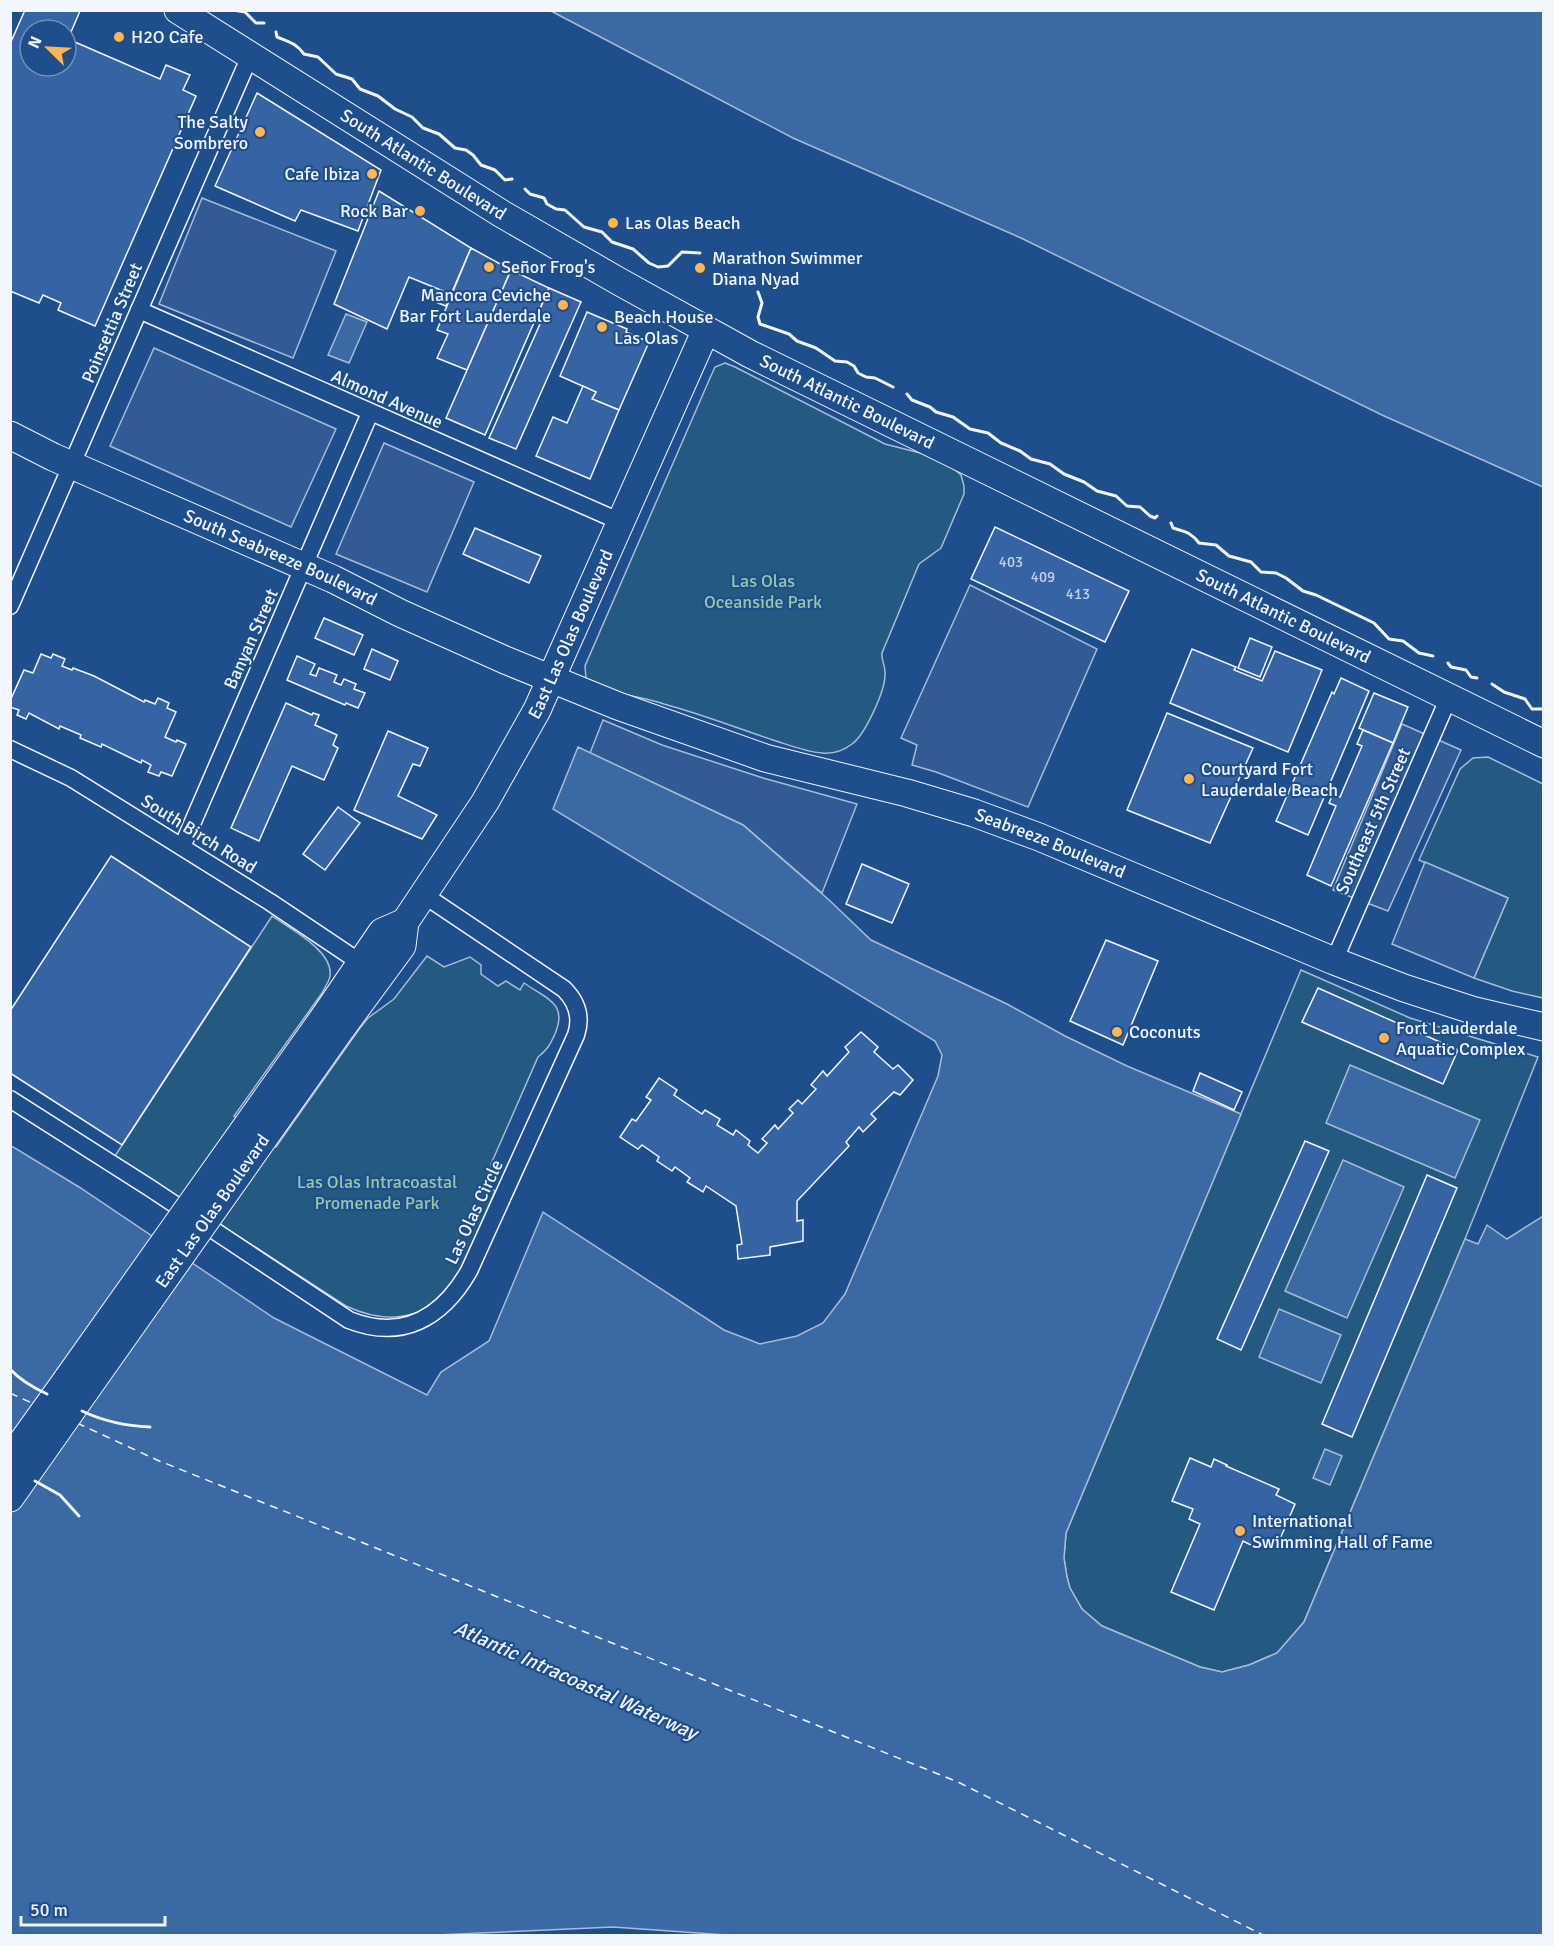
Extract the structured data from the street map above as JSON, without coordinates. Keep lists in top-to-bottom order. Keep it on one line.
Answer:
{"streets":{"main road":["South Atlantic Boulevard","South Seabreeze Boulevard","East Las Olas Boulevard","Seabreeze Boulevard"],"street":["Poinsettia Street","Almond Avenue","Banyan Street","Southeast 5th Street","South Birch Road","Las Olas Circle"]},"crossings":[["South Atlantic Boulevard","Poinsettia Street"],["South Atlantic Boulevard","East Las Olas Boulevard"],["South Atlantic Boulevard","Southeast 5th Street"],["Poinsettia Street","Almond Avenue"],["Poinsettia Street","South Seabreeze Boulevard"],["Almond Avenue","East Las Olas Boulevard"],["Almond Avenue","Banyan Street"],["South Seabreeze Boulevard","East Las Olas Boulevard"],["South Seabreeze Boulevard","Banyan Street"],["South Seabreeze Boulevard","Seabreeze Boulevard"],["East Las Olas Boulevard","South Birch Road"],["East Las Olas Boulevard","Seabreeze Boulevard"],["East Las Olas Boulevard","Las Olas Circle"],["Banyan Street","South Birch Road"],["Southeast 5th Street","Seabreeze Boulevard"]],"water":["Atlantic Intracoastal Waterway"],"parks":["Las Olas Oceanside Park","Las Olas Intracoastal Promenade Park"],"places":["H2O Cafe","The Salty Sombrero","Cafe Ibiza","Rock Bar","Las Olas Beach","Señor Frog's","Marathon Swimmer Diana Nyad","Mancora Ceviche Bar Fort Lauderdale","Beach House Las Olas","Courtyard Fort Lauderdale Beach","Coconuts","Fort Lauderdale Aquatic Complex","International Swimming Hall of Fame"],"house_numbers":["403","409","413"],"scale_bar":"50 m","north":"top left"}
